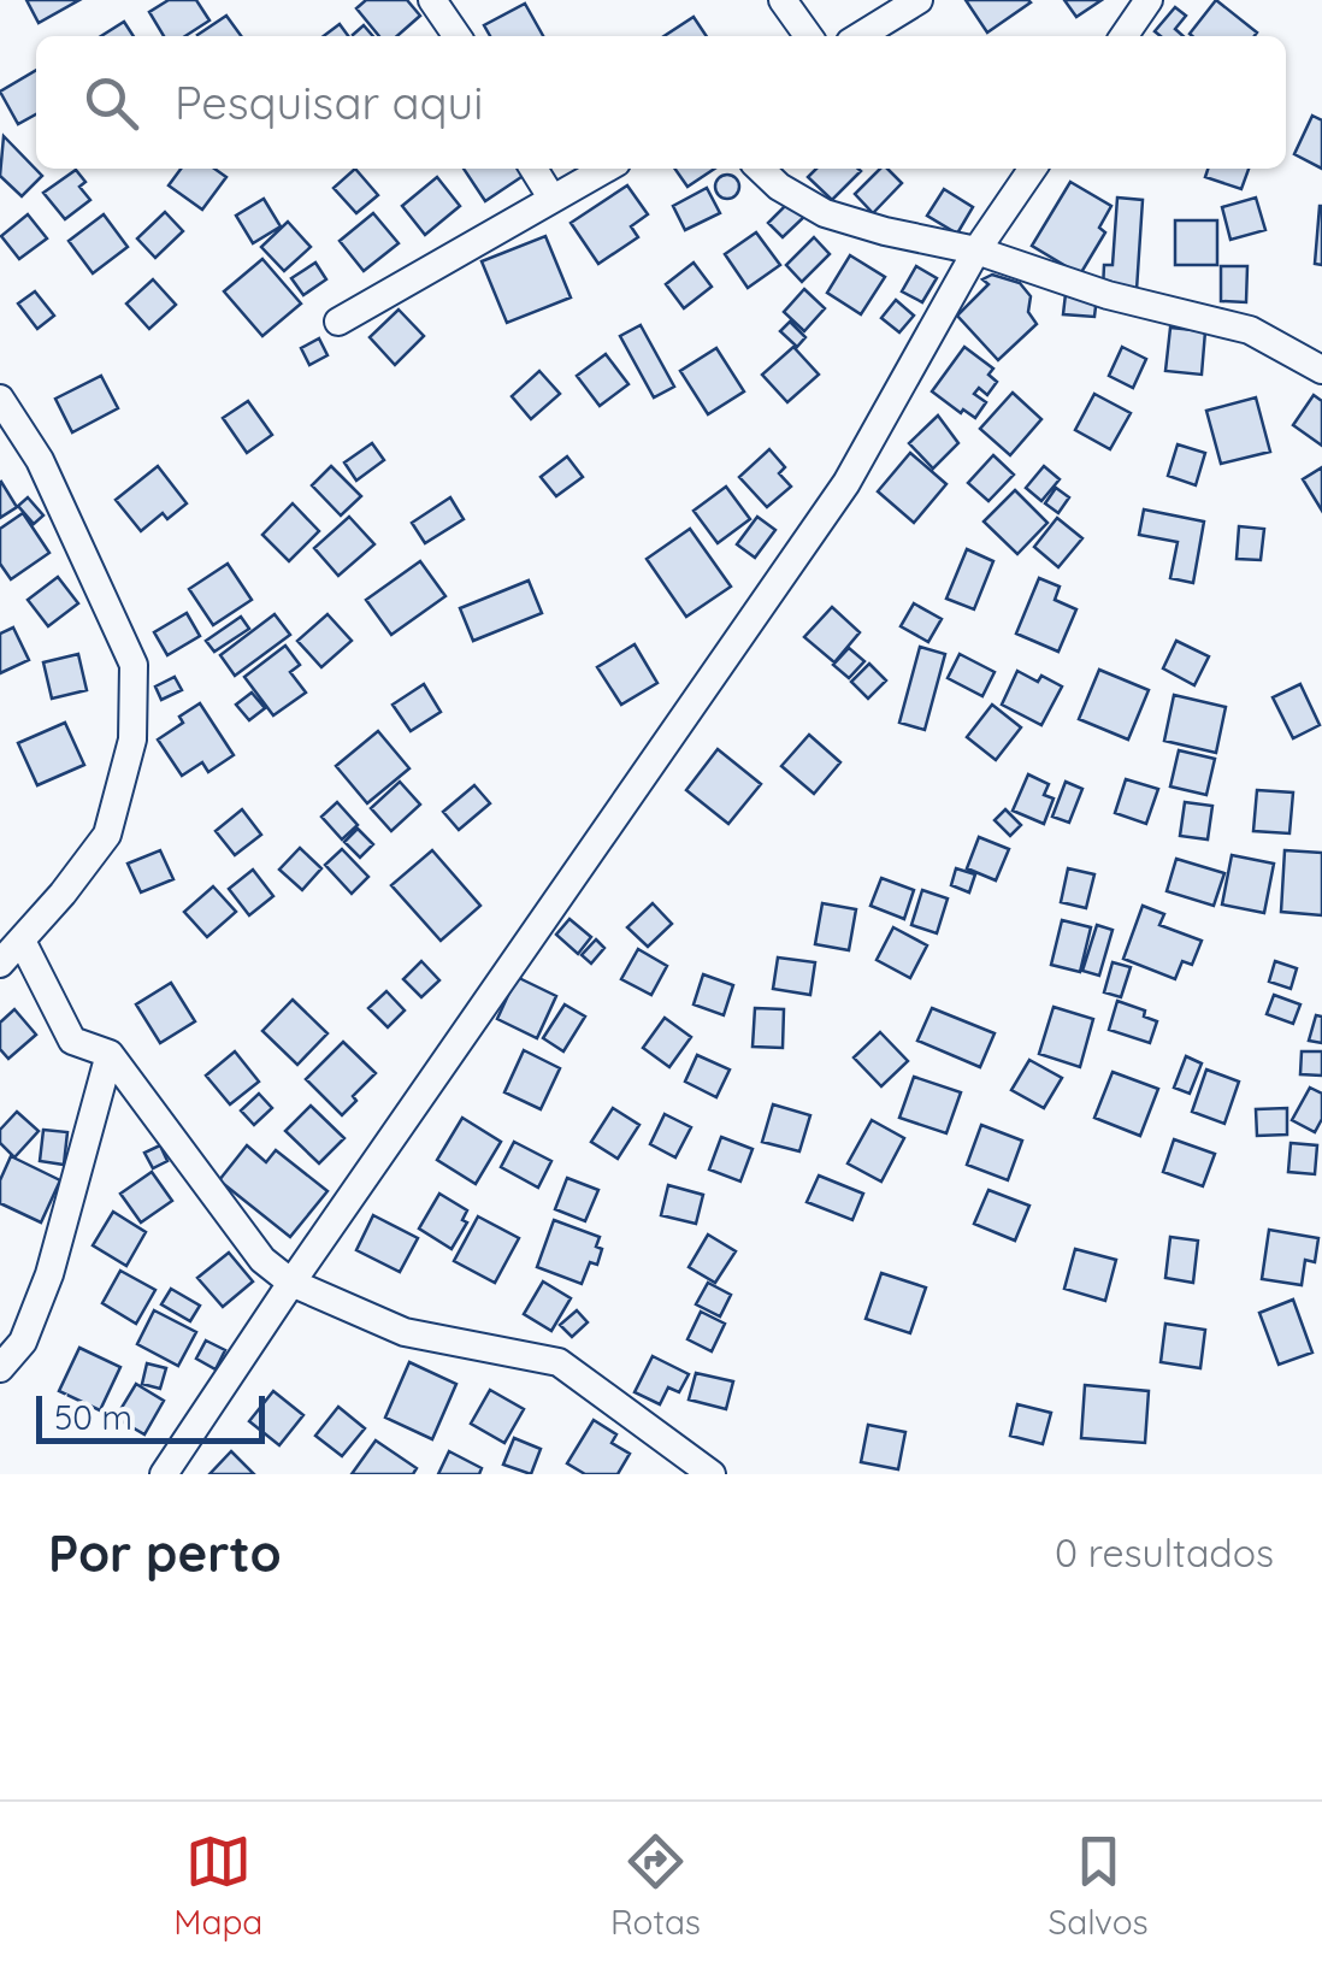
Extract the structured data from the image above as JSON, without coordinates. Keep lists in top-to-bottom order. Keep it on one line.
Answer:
{"scale_bar":"50 m","page":{"search":"Pesquisar aqui","scale":"50 m","heading":["Por perto","0 resultados"],"nav":["Mapa","Rotas","Salvos"]}}
